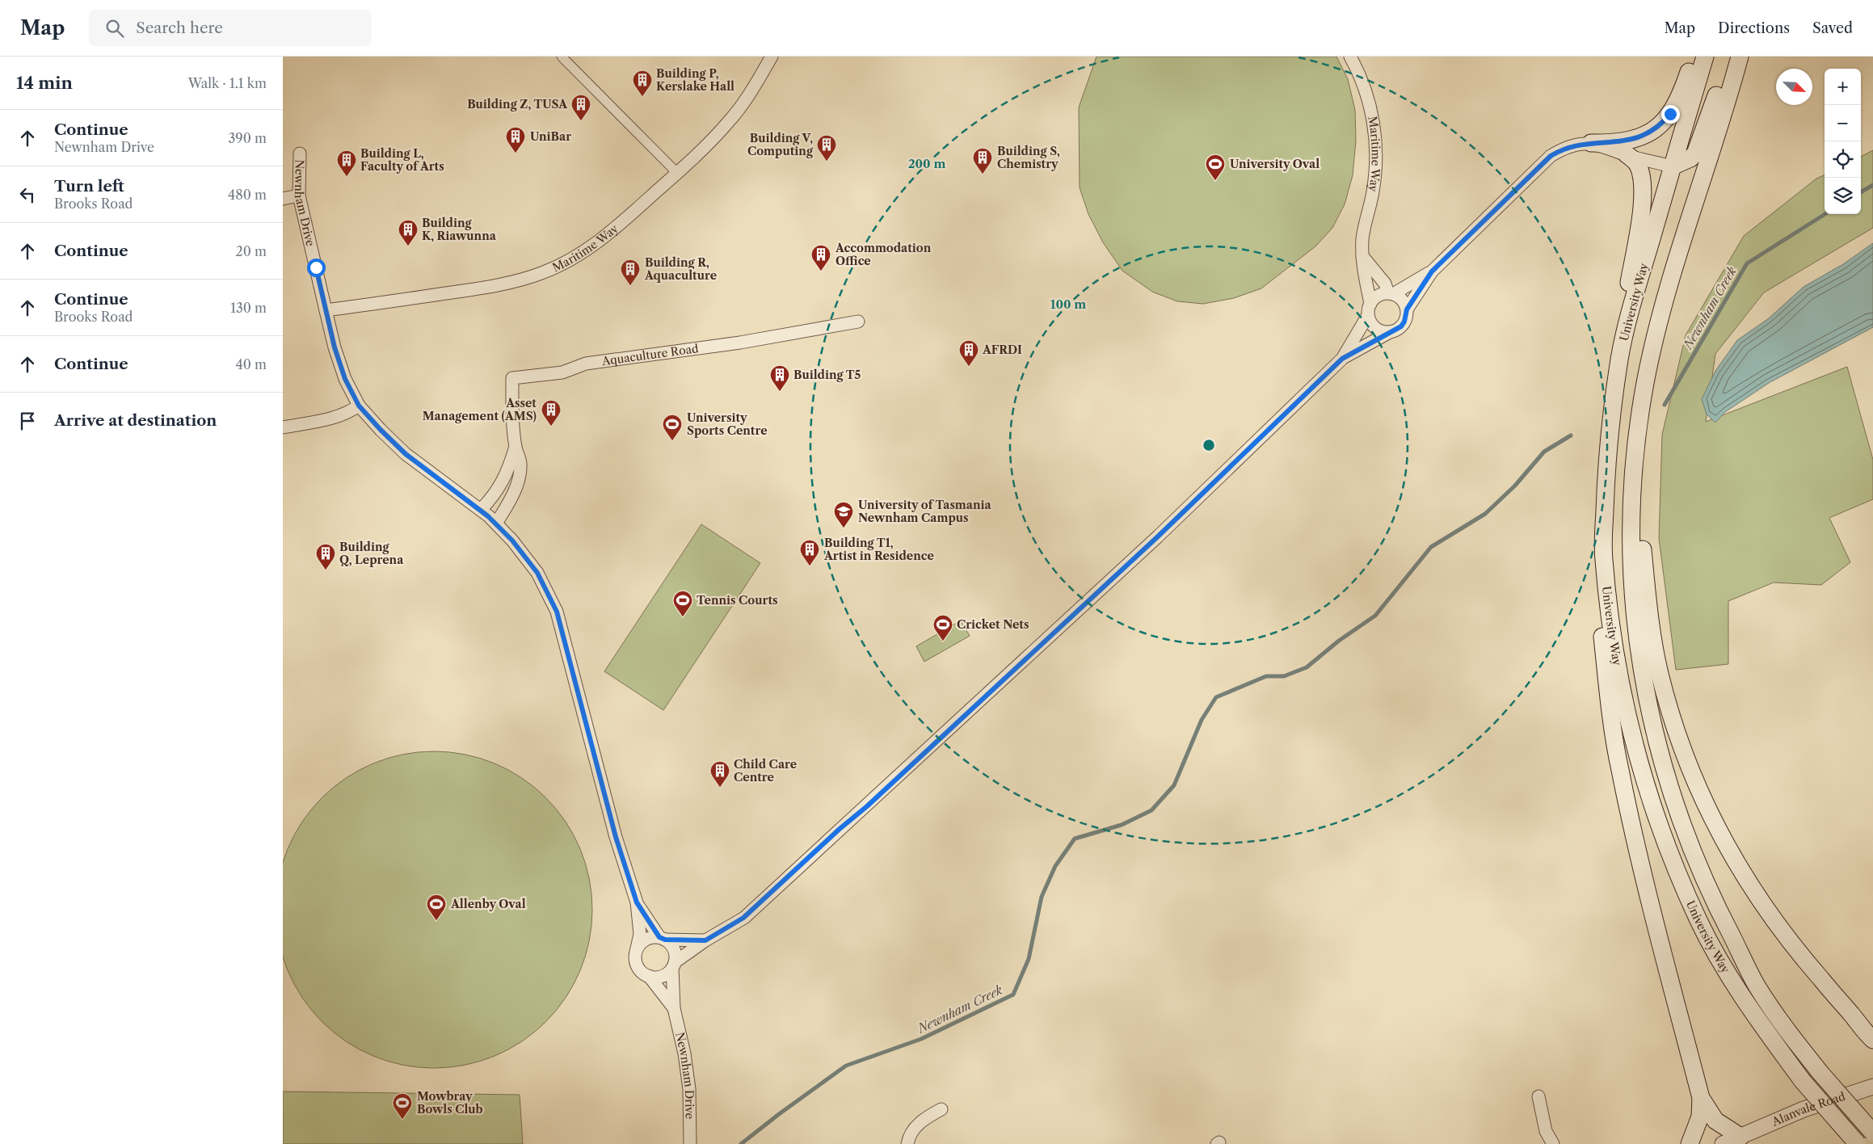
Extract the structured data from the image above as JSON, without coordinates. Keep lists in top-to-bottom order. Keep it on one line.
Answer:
{"streets":{"main road":["University Way"],"street":["Maritime Way","Newnham Drive","Aquaculture Road","Alanvale Road"]},"crossings":[["Maritime Way","Newnham Drive"],["Newnham Drive","Aquaculture Road"]],"water":["Newnham Creek"],"places":{"building":["Building P, Kerslake Hall","Building Z, TUSA","UniBar","Building V, Computing","Building S, Chemistry","Building L, Faculty of Arts","Building K, Riawunna","Accommodation Office","Building R, Aquaculture","AFRDI","Building T5","Asset Management (AMS)","Building T1, Artist in Residence","Building Q, Leprena","Child Care Centre"],"sports":["University Oval","University Sports Centre","Tennis Courts","Cricket Nets","Allenby Oval","Mowbray Bowls Club"],"school or university":["University of Tasmania Newnham Campus"]},"north":"bottom right","page":{"header":"Map","search":"Search here","nav":["Map","Directions","Saved"],"heading":["14 min","Walk · 1.1 km"],"map_buttons":["+","−"],"list":[["Continue","Newnham Drive","390 m"],["Turn left","Brooks Road","480 m"],["Continue","20 m"],["Continue","Brooks Road","130 m"],["Continue","40 m"],"Arrive at destination"]},"rings":["200 m","100 m"]}
